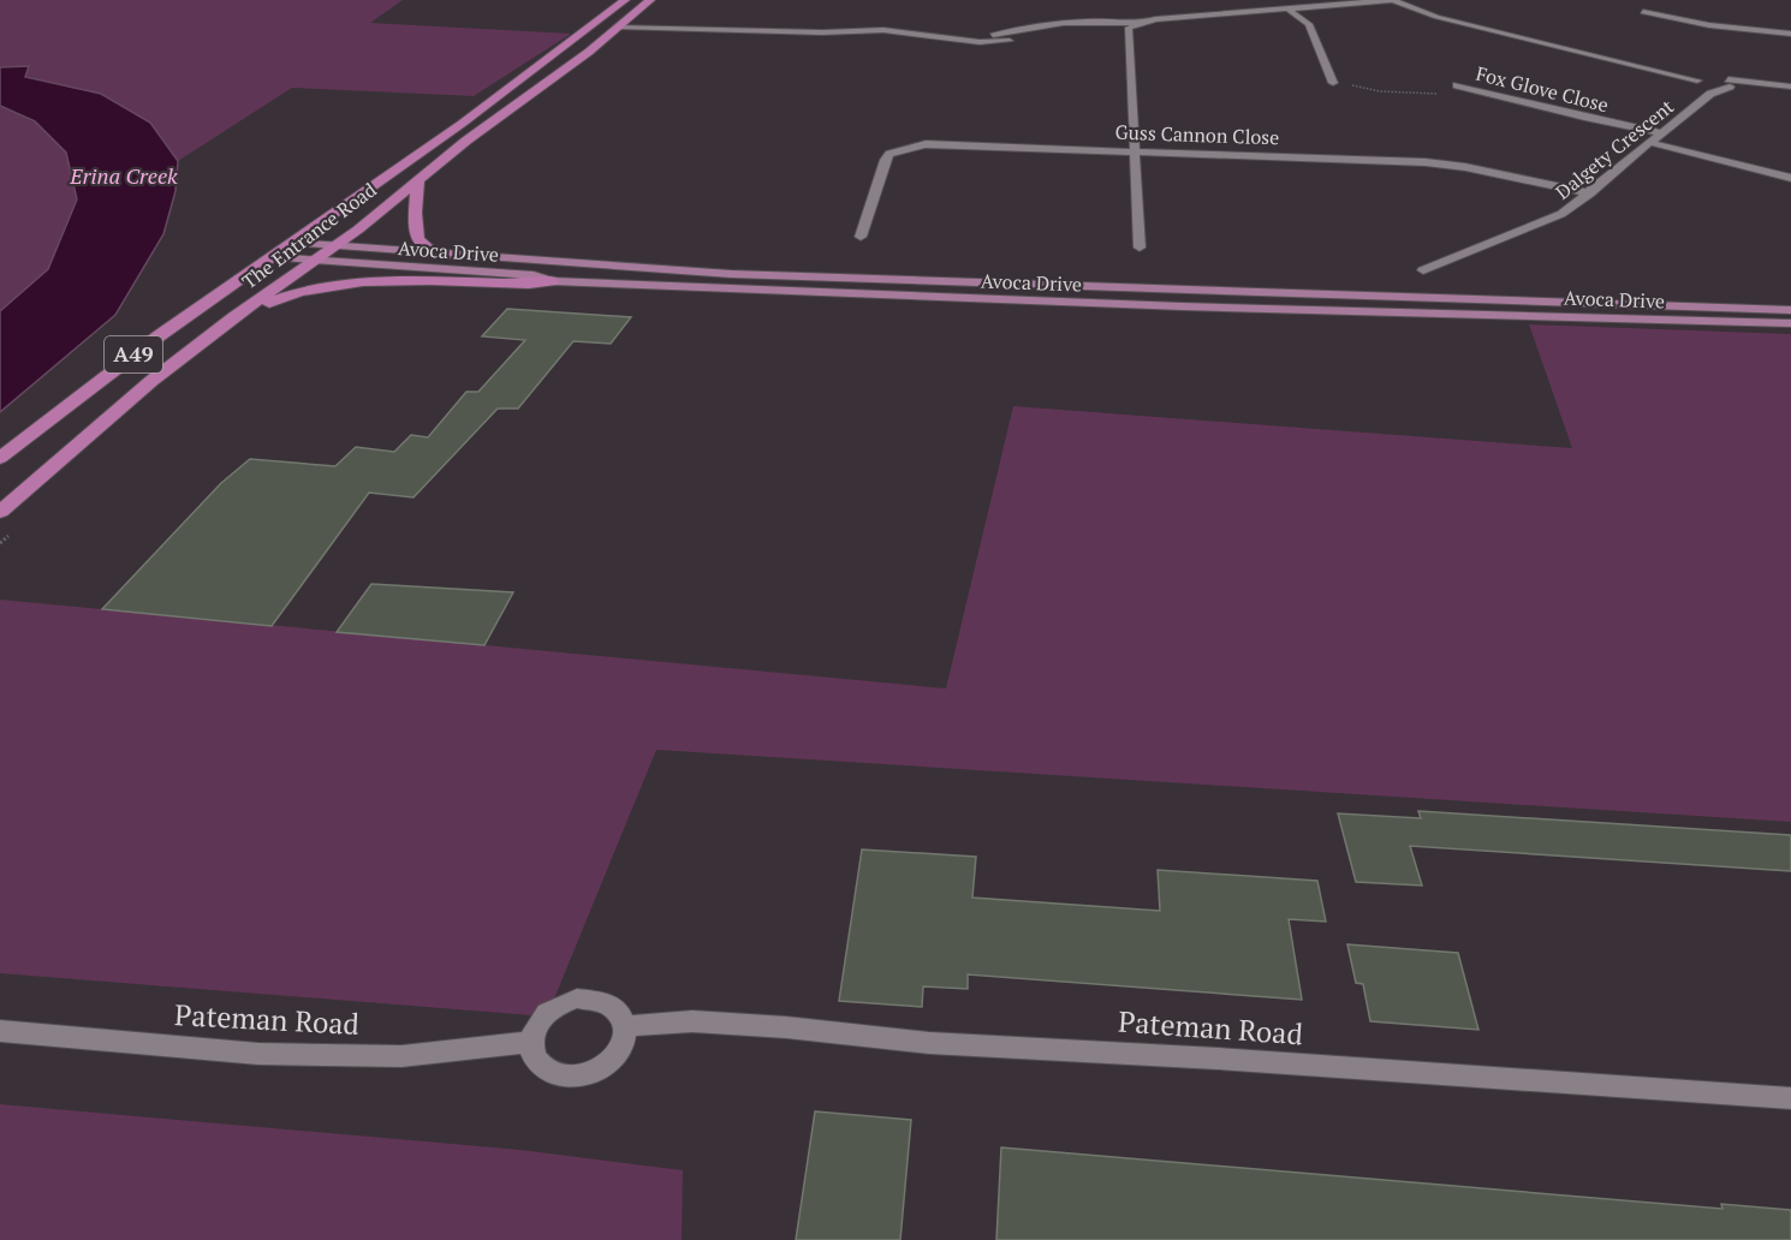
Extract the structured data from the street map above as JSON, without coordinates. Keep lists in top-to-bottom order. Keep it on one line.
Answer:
{"streets":{"highway":["The Entrance Road","A49"],"main road":["Avoca Drive"],"street":["Fox Glove Close","Guss Cannon Close","Dalgety Crescent","Pateman Road"]},"crossings":[["Fox Glove Close","Dalgety Crescent"],["Guss Cannon Close","Dalgety Crescent"],["The Entrance Road","Avoca Drive"]],"water":["Erina Creek"]}
